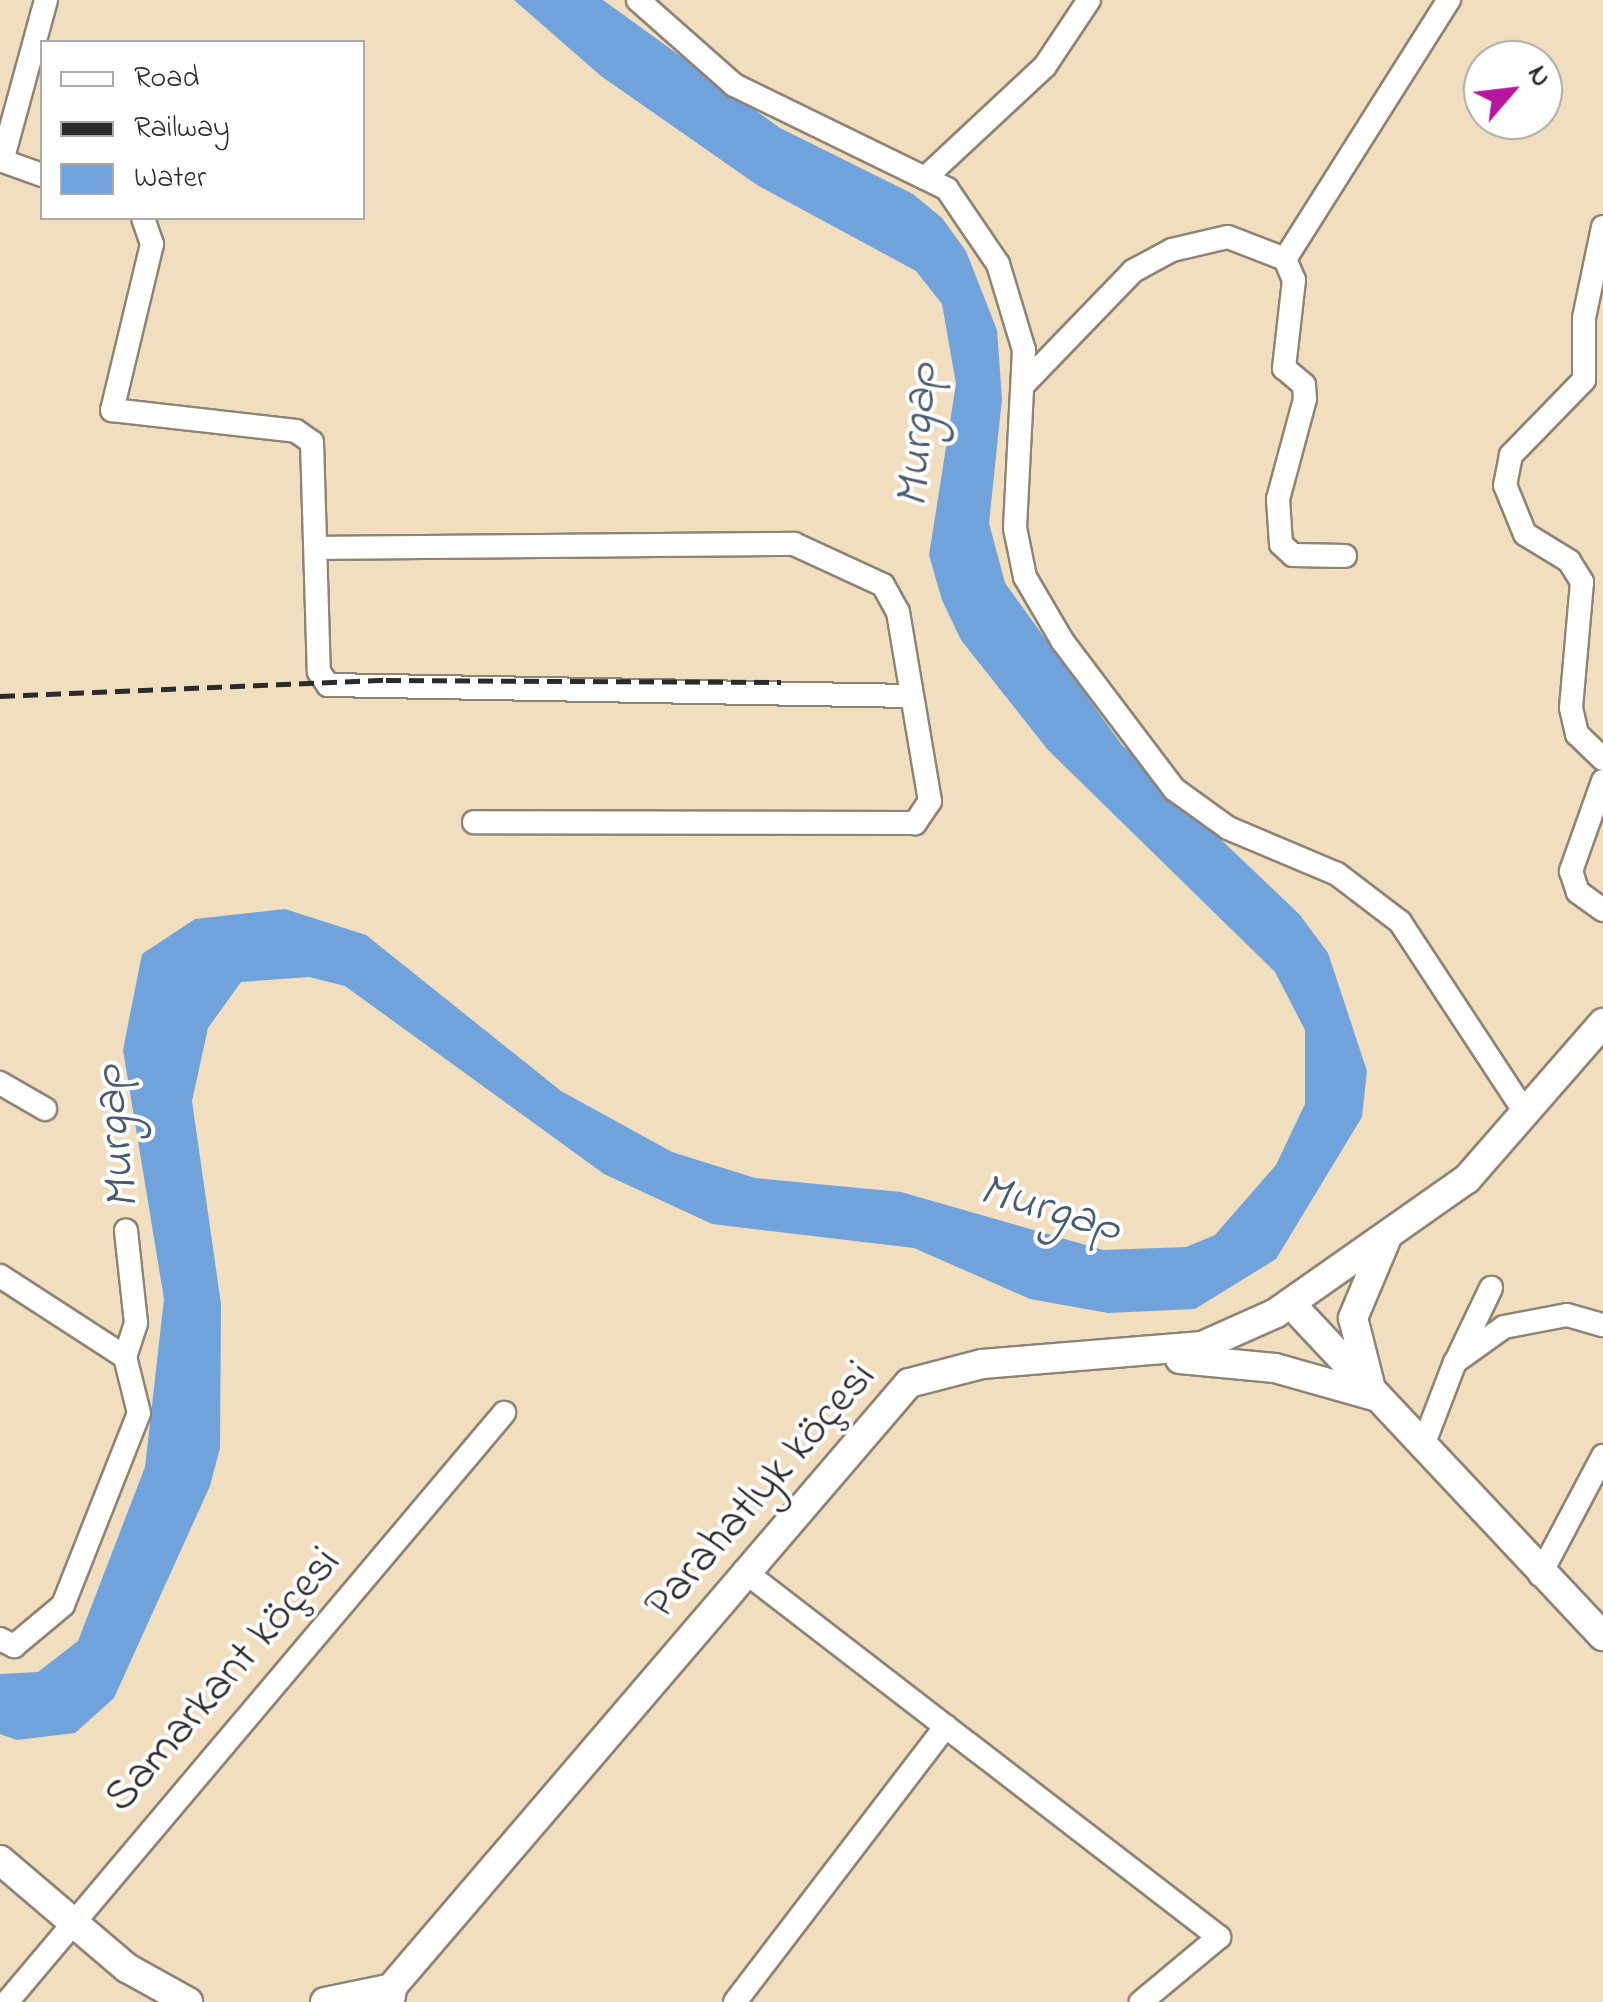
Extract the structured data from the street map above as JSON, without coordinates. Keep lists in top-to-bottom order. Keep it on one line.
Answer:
{"streets":{"main road":["Parahatlyk köçesi"],"street":["Samarkant köçesi"]},"water":["Murgap"],"legend":["Road","Railway","Water"],"north":"top right"}
